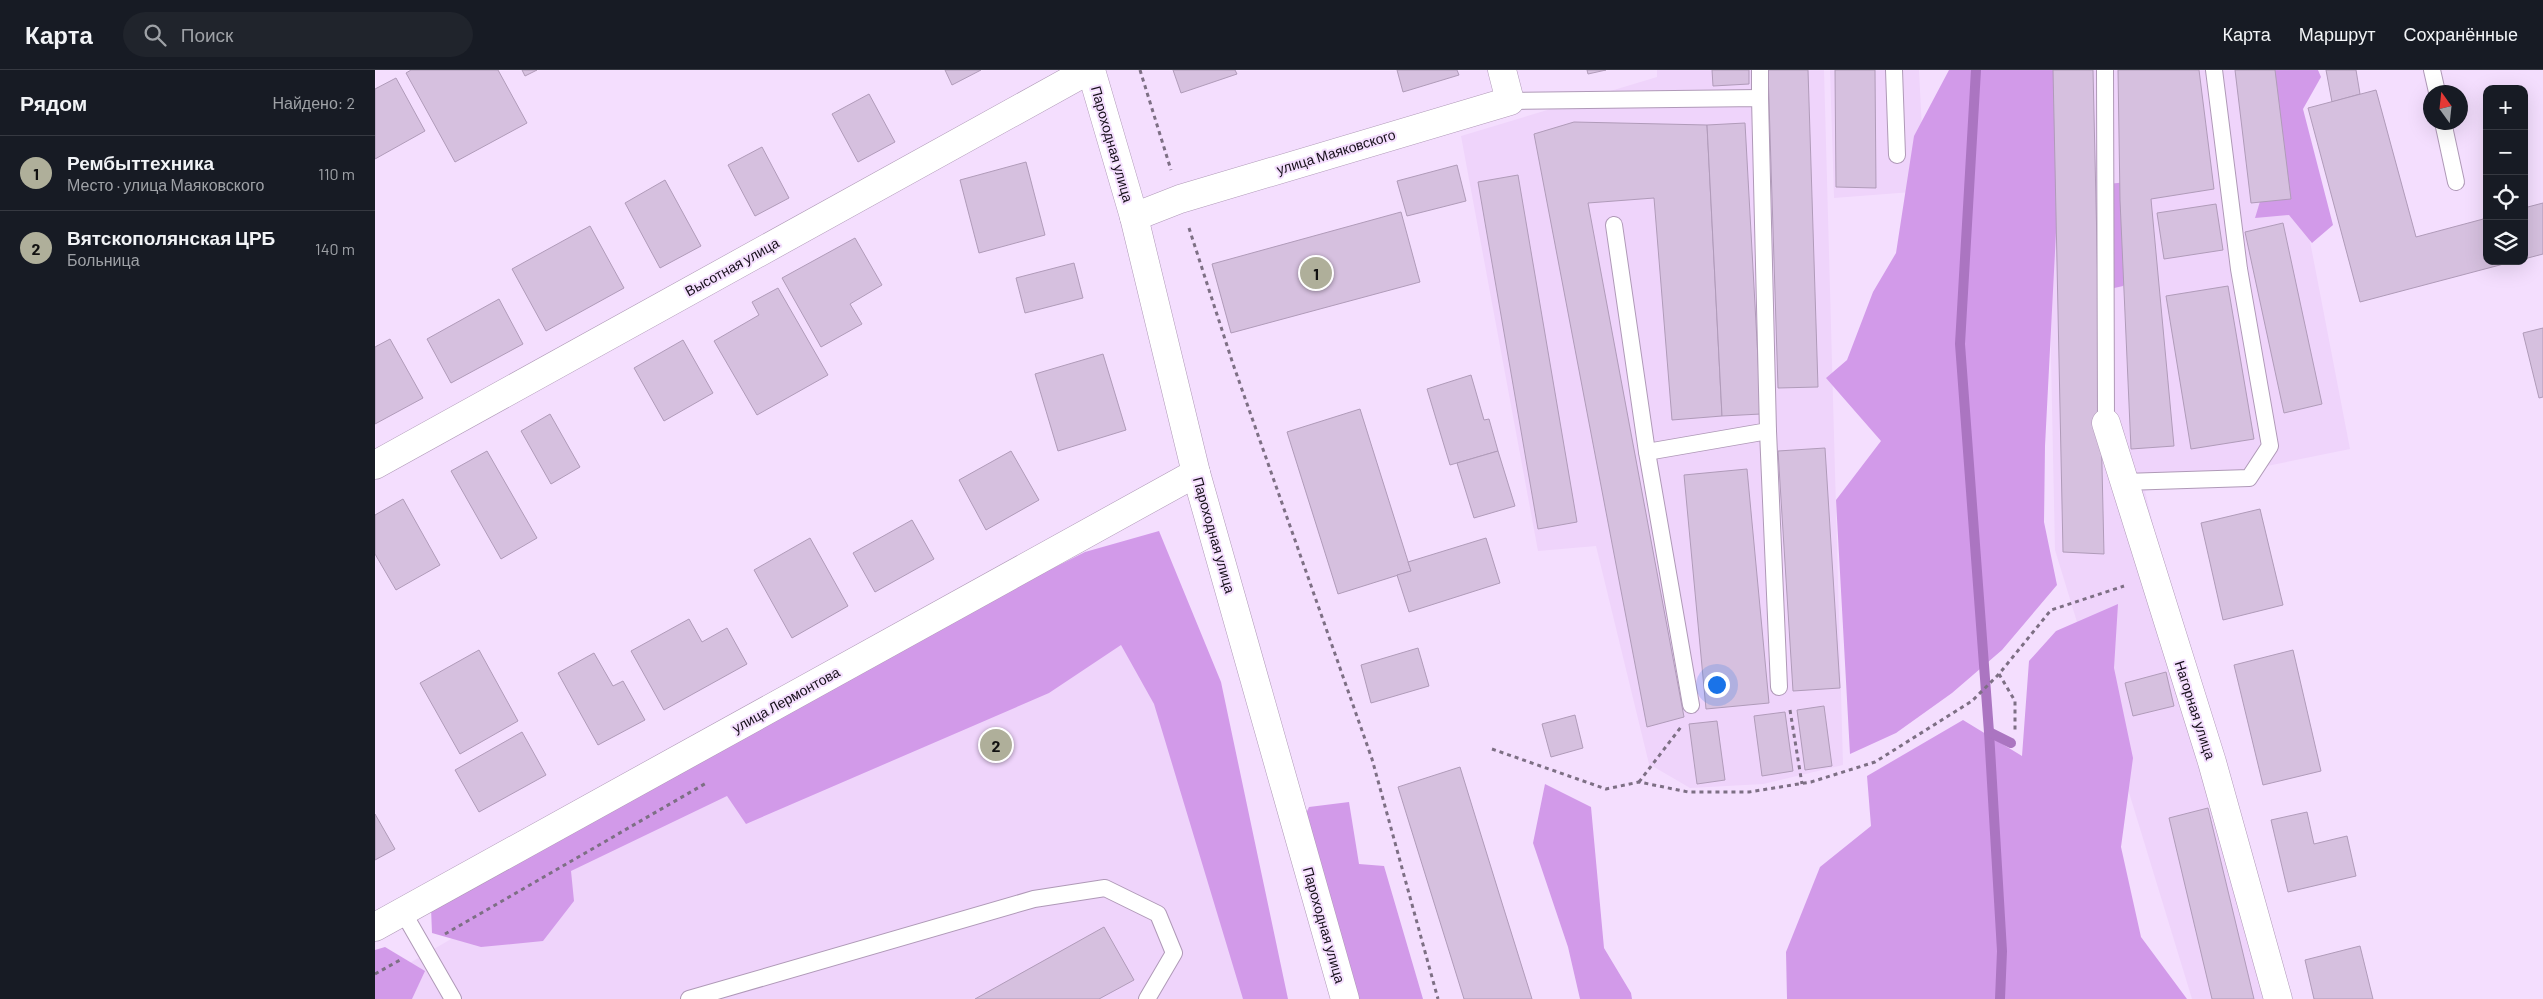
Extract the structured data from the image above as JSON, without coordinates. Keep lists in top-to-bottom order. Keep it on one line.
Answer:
{"streets":{"street":["Пароходная улица","улица Маяковского","Высотная улица","улица Лермонтова","Нагорная улица"]},"crossings":[["Пароходная улица","улица Маяковского"],["Пароходная улица","Высотная улица"],["Пароходная улица","улица Лермонтова"]],"north":"top","page":{"header":"Карта","search":"Поиск","nav":["Карта","Маршрут","Сохранённые"],"heading":["Рядом","Найдено: 2"],"map_buttons":["+","−"],"list":[{"mark":"1","name":"Рембыттехника","note":"Место · улица Маяковского","value":"110 m"},{"mark":"2","name":"Вятскополянская ЦРБ","note":"Больница","value":"140 m"}],"pins":["1","2"]}}
